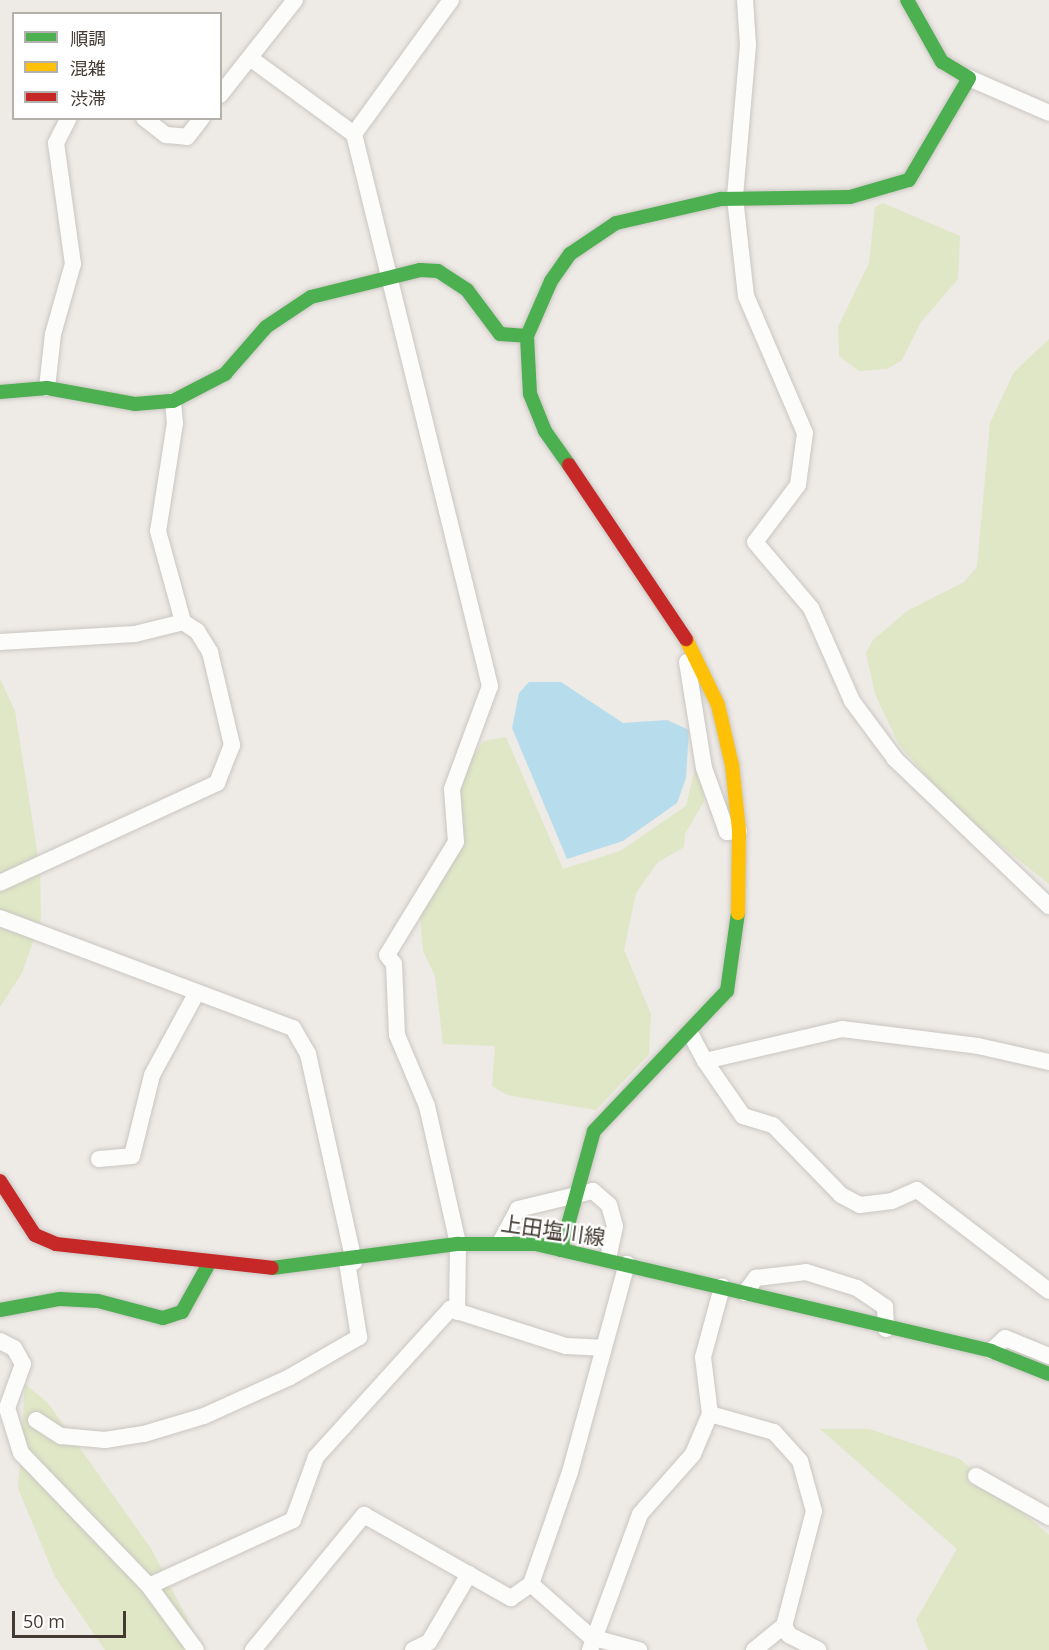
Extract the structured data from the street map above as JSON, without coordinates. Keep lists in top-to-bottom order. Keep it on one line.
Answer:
{"streets":{"street":["上田塩川線"]},"legend":["順調","混雑","渋滞"],"scale_bar":"50 m"}
